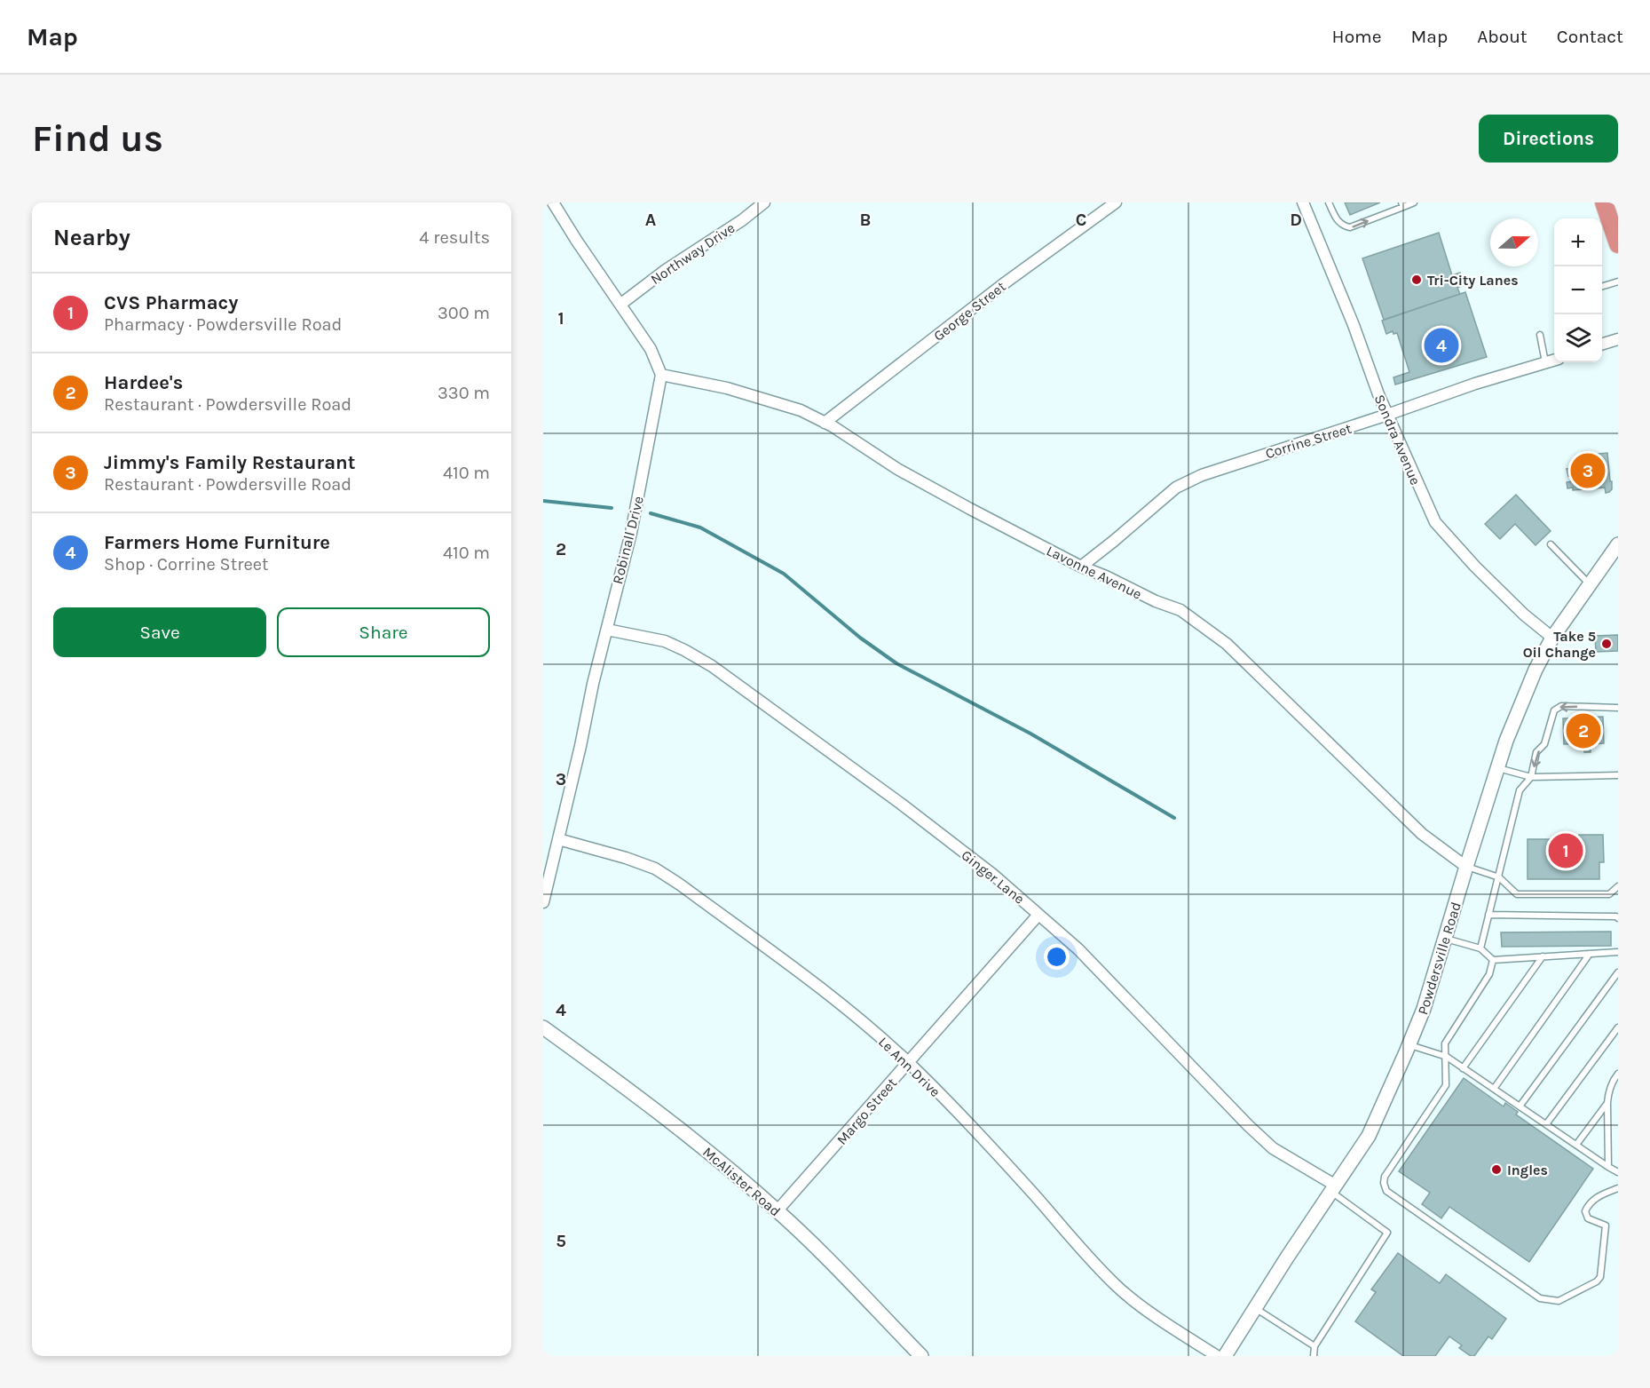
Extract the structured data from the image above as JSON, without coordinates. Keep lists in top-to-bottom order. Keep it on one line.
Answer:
{"streets":{"street":["Northway Drive","George Street","Sondra Avenue","Corrine Street","Robinall Drive","Lavonne Avenue","Ginger Lane","Powdersville Road","Le Ann Drive","Margo Street","McAlister Road"]},"crossings":[["George Street","Lavonne Avenue"],["Sondra Avenue","Corrine Street"],["Sondra Avenue","Powdersville Road"],["Corrine Street","Lavonne Avenue"],["Robinall Drive","Lavonne Avenue"],["Robinall Drive","Ginger Lane"],["Robinall Drive","Le Ann Drive"],["Lavonne Avenue","Powdersville Road"],["Ginger Lane","Powdersville Road"],["Ginger Lane","Margo Street"],["Le Ann Drive","Margo Street"],["Margo Street","McAlister Road"]],"places":["Tri-City Lanes","Take 5 Oil Change","Ingles"],"north":"right","page":{"header":"Map","nav":["Home","Map","About","Contact"],"buttons":["Directions",["Save","Share"]],"title":"Find us","heading":["Nearby","4 results"],"map_buttons":["+","−"],"list":[{"mark":"1","name":"CVS Pharmacy","note":"Pharmacy · Powdersville Road","value":"300 m"},{"mark":"2","name":"Hardee's","note":"Restaurant · Powdersville Road","value":"330 m"},{"mark":"3","name":"Jimmy's Family Restaurant","note":"Restaurant · Powdersville Road","value":"410 m"},{"mark":"4","name":"Farmers Home Furniture","note":"Shop · Corrine Street","value":"410 m"}],"pins":["4","3","2","1"]},"grid":{"columns":["A","B","C","D"],"rows":["1","2","3","4","5"]}}
